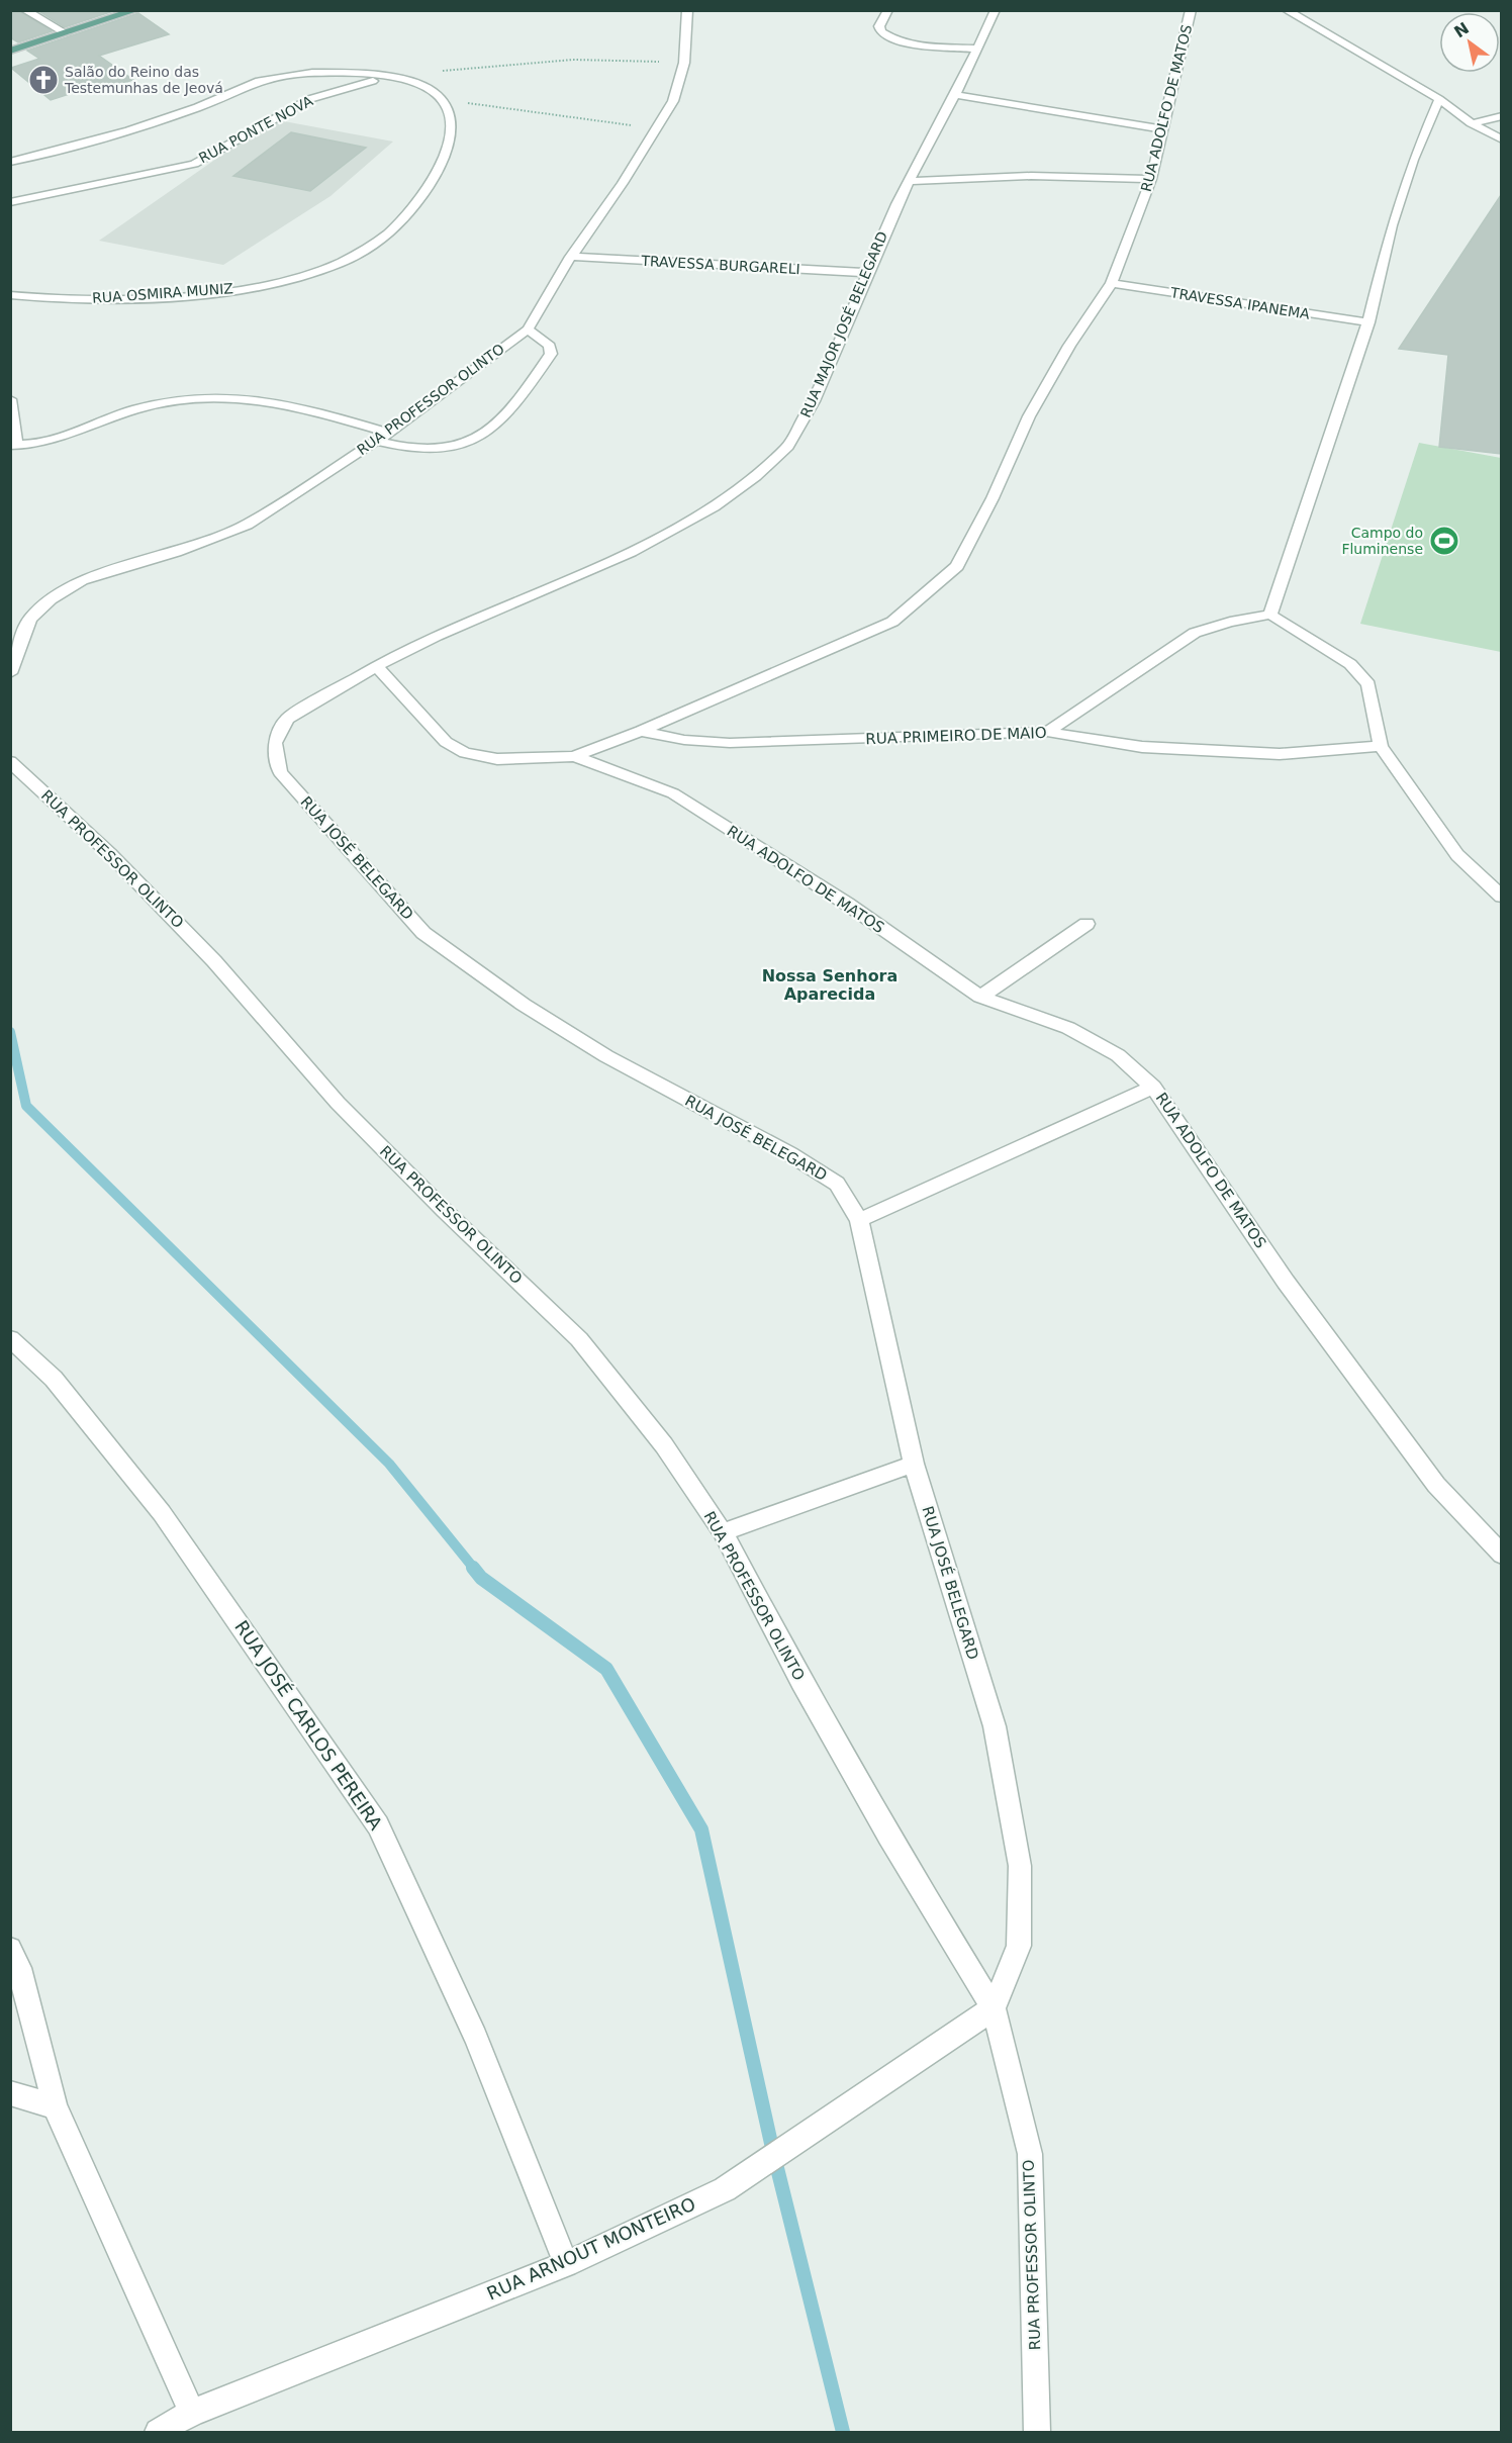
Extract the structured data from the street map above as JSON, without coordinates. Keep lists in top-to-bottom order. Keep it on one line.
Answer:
{"streets":{"street":["RUA ADOLFO DE MATOS","RUA PONTE NOVA","TRAVESSA BURGARELI","RUA OSMIRA MUNIZ","TRAVESSA IPANEMA","RUA MAJOR JOSÉ BELEGARD","RUA PROFESSOR OLINTO","RUA PRIMEIRO DE MAIO","RUA JOSÉ BELEGARD","RUA JOSÉ CARLOS PEREIRA","RUA ARNOUT MONTEIRO"]},"crossings":[["RUA ADOLFO DE MATOS","TRAVESSA IPANEMA"],["RUA ADOLFO DE MATOS","RUA MAJOR JOSÉ BELEGARD"],["RUA ADOLFO DE MATOS","RUA PRIMEIRO DE MAIO"],["RUA ADOLFO DE MATOS","RUA JOSÉ BELEGARD"],["TRAVESSA BURGARELI","RUA MAJOR JOSÉ BELEGARD"],["TRAVESSA BURGARELI","RUA PROFESSOR OLINTO"],["RUA MAJOR JOSÉ BELEGARD","RUA JOSÉ BELEGARD"],["RUA PROFESSOR OLINTO","RUA JOSÉ BELEGARD"],["RUA PROFESSOR OLINTO","RUA ARNOUT MONTEIRO"],["RUA JOSÉ BELEGARD","RUA ARNOUT MONTEIRO"],["RUA JOSÉ CARLOS PEREIRA","RUA ARNOUT MONTEIRO"]],"districts":["Nossa Senhora Aparecida"],"places":{"church":["Salão do Reino das Testemunhas de Jeová"],"sports":["Campo do Fluminense"]},"north":"top left"}
